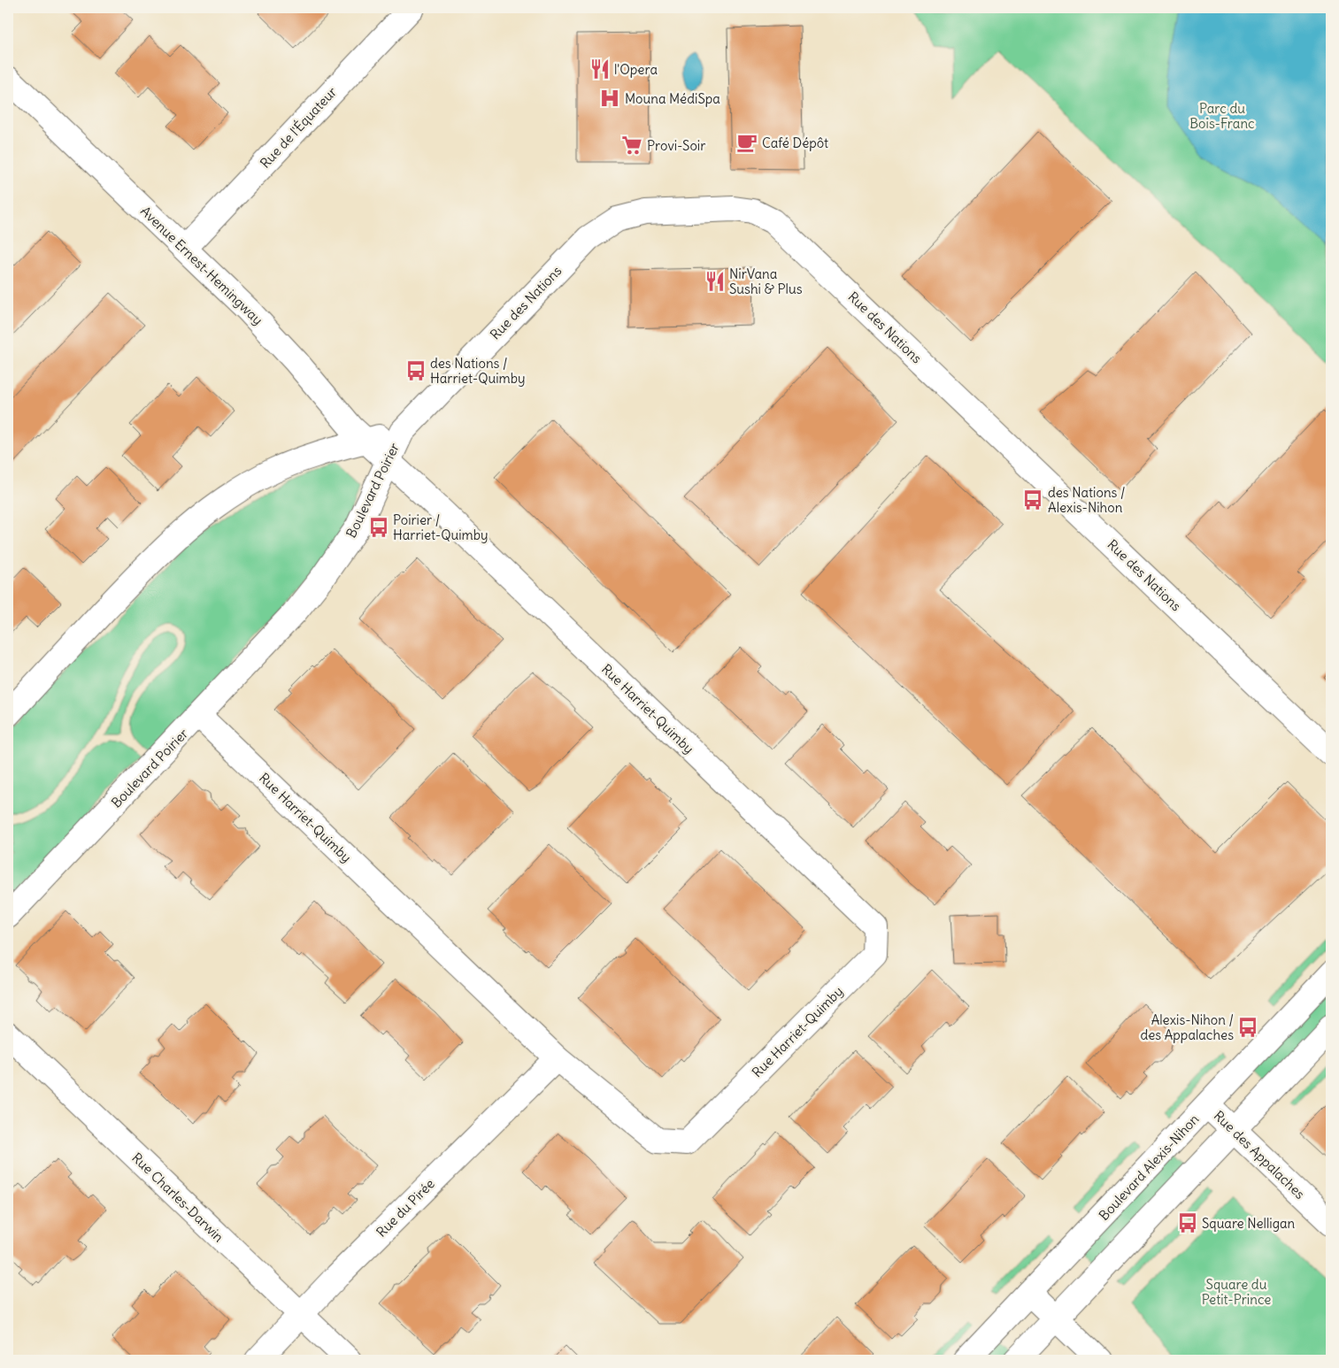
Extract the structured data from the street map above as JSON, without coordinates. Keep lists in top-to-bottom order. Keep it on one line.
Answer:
{"streets":{"street":["Rue de l'Équateur","Avenue Ernest-Hemingway","Rue des Nations","Boulevard Poirier","Rue Harriet-Quimby","Rue des Appalaches","Boulevard Alexis-Nihon","Rue Charles-Darwin","Rue du Pirée"]},"crossings":[["Rue de l'Équateur","Avenue Ernest-Hemingway"],["Avenue Ernest-Hemingway","Boulevard Poirier"],["Avenue Ernest-Hemingway","Rue Harriet-Quimby"],["Rue des Nations","Boulevard Poirier"],["Boulevard Poirier","Rue Harriet-Quimby"],["Rue Harriet-Quimby","Rue du Pirée"],["Rue des Appalaches","Boulevard Alexis-Nihon"],["Rue Charles-Darwin","Rue du Pirée"]],"parks":["Parc du Bois-Franc","Square du Petit-Prince"],"places":{"restaurant":["l'Opera","NirVana Sushi & Plus"],"hospital":["Mouna MédiSpa"],"cafe":["Café Dépôt"],"supermarket":["Provi-Soir"],"bus stop":["des Nations / Harriet-Quimby","des Nations / Alexis-Nihon","Poirier / Harriet-Quimby","Alexis-Nihon / des Appalaches","Square Nelligan"]}}
